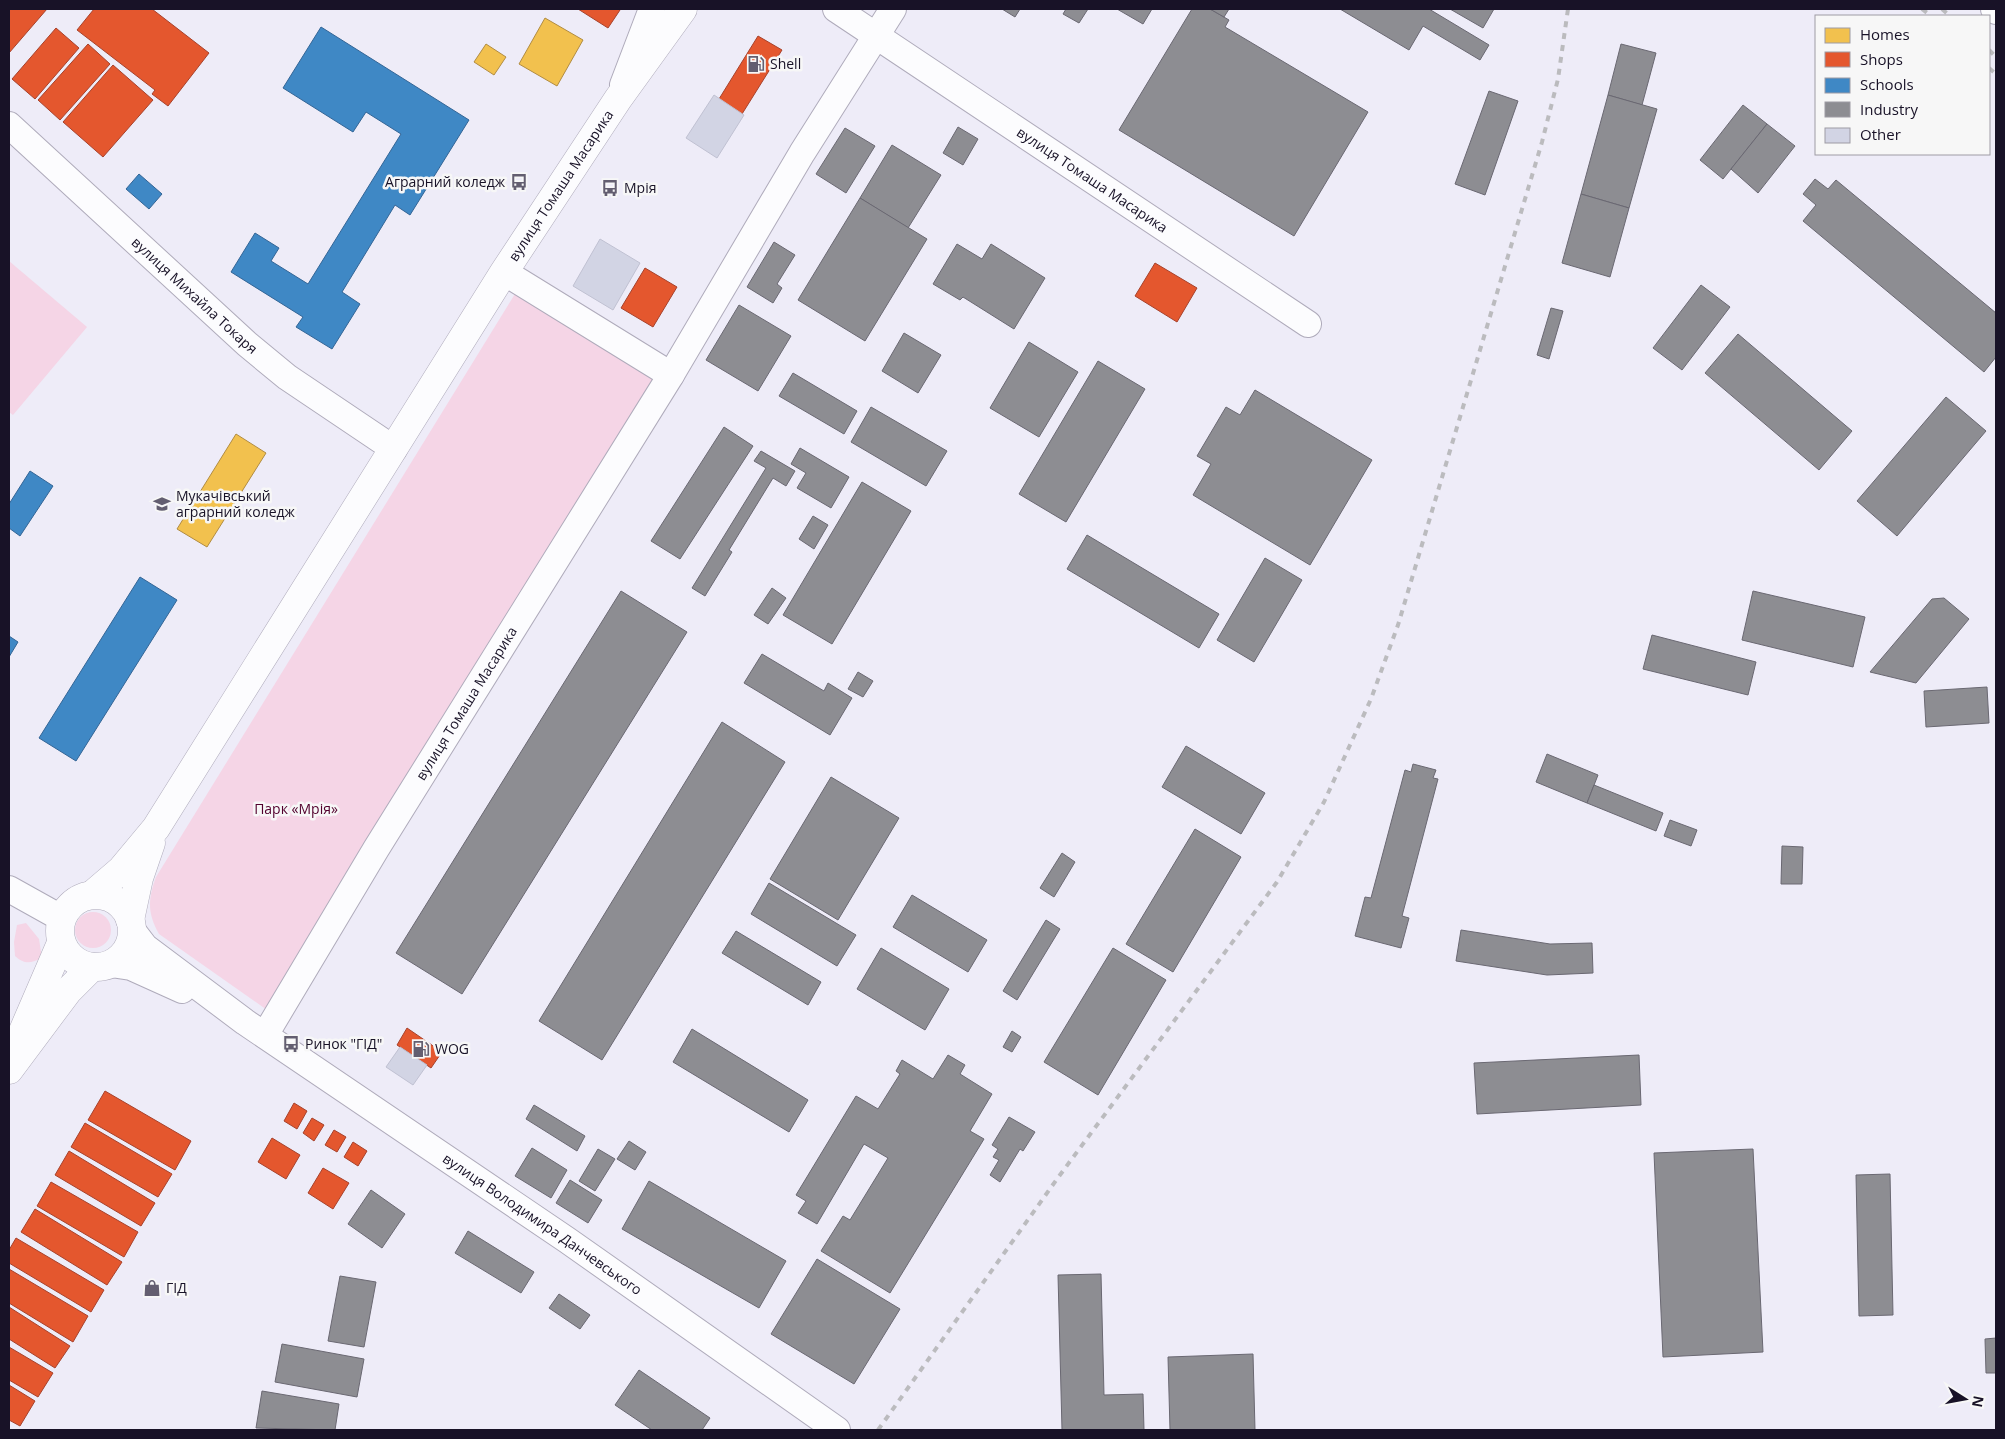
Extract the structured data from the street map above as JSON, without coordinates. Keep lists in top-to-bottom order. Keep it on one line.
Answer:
{"streets":{"main road":["вулиця Томаша Масарика"],"street":["вулиця Михайла Токаря","вулиця Володимира Данчевського"]},"crossings":[["вулиця Томаша Масарика","вулиця Михайла Токаря"],["вулиця Томаша Масарика","вулиця Володимира Данчевського"]],"parks":["Парк «Мрія»"],"places":{"fuel station":["Shell","WOG"],"bus stop":["Аграрний коледж","Мрія","Ринок \"ГІД\""],"school or university":["Мукачівський аграрний коледж"],"shop":["ГІД"]},"legend":["Homes","Shops","Schools","Industry","Other"],"north":"right"}
